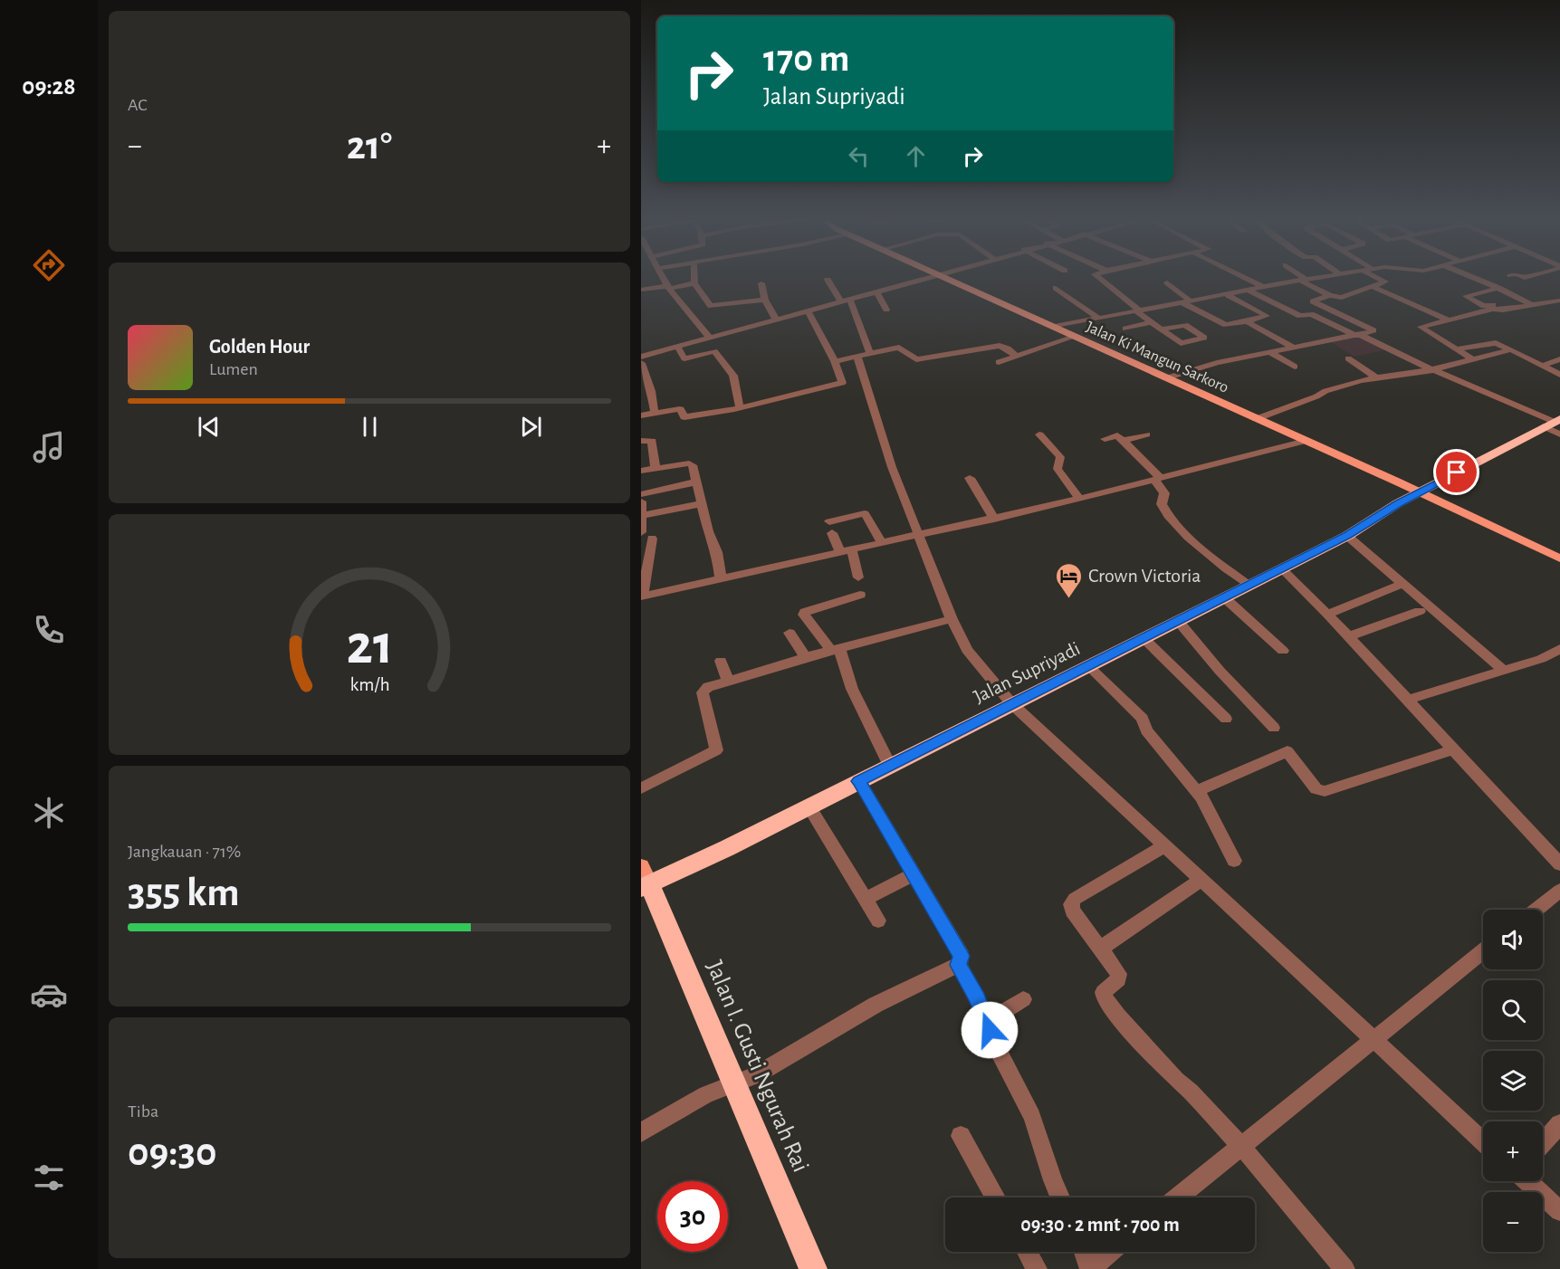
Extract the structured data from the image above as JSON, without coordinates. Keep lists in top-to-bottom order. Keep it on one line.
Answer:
{"streets":{"highway":["Jalan Supriyadi","Jalan I. Gusti Ngurah Rai"],"main road":["Jalan Ki Mangun Sarkoro"]},"crossings":[["Jalan Ki Mangun Sarkoro","Jalan Supriyadi"],["Jalan Supriyadi","Jalan I. Gusti Ngurah Rai"]],"places":{"hotel":["Crown Victoria"]},"page":{"tabs":"09:28","tile":["AC",["Jangkauan · 71%","355 km"],["Tiba","09:30"]],"turn":["170 m","Jalan Supriyadi"],"heat":["−","21°","+"],"song":["Golden Hour","Lumen"],"map_buttons":["+","−"],"limit":"30","trip":"09:30 · 2 mnt · 700 m","gauge":["21","km/h"]}}
